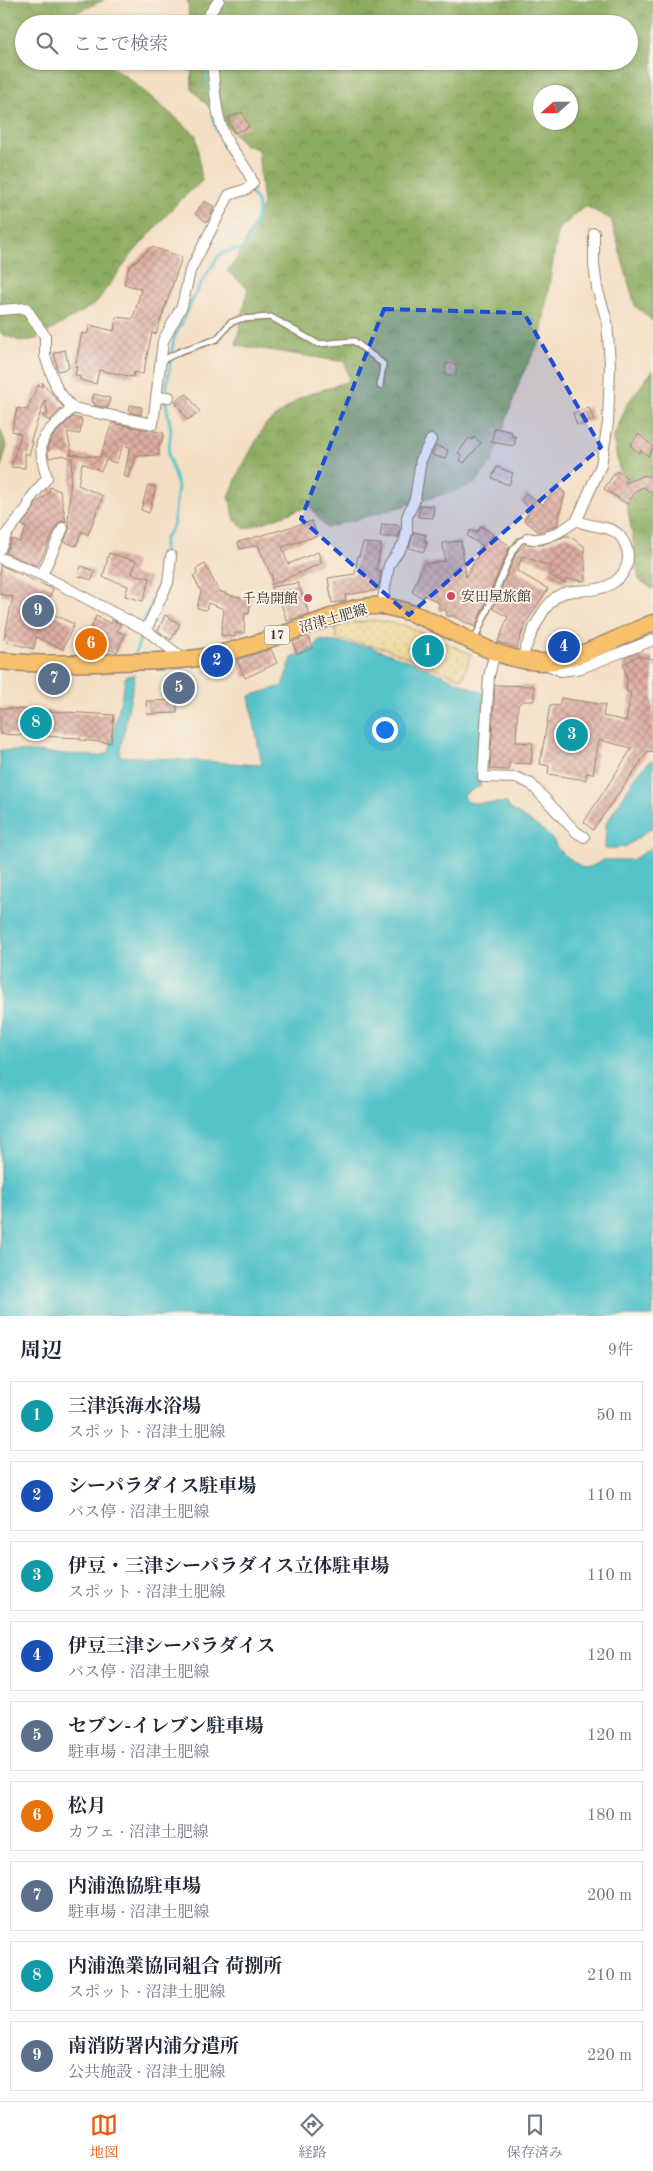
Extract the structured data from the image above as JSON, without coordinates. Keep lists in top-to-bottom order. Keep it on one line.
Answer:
{"streets":{"main road":["沼津土肥線","17"]},"places":["安田屋旅館","千鳥開館"],"north":"left","page":{"search":"ここで検索","pins":["9","6","4","1","2","7","5","8","3"],"heading":["周辺","9件"],"list":[{"mark":"1","name":"三津浜海水浴場","note":"スポット · 沼津土肥線","value":"50 m"},{"mark":"2","name":"シーパラダイス駐車場","note":"バス停 · 沼津土肥線","value":"110 m"},{"mark":"3","name":"伊豆・三津シーパラダイス立体駐車場","note":"スポット · 沼津土肥線","value":"110 m"},{"mark":"4","name":"伊豆三津シーパラダイス","note":"バス停 · 沼津土肥線","value":"120 m"},{"mark":"5","name":"セブン-イレブン駐車場","note":"駐車場 · 沼津土肥線","value":"120 m"},{"mark":"6","name":"松月","note":"カフェ · 沼津土肥線","value":"180 m"},{"mark":"7","name":"内浦漁協駐車場","note":"駐車場 · 沼津土肥線","value":"200 m"},{"mark":"8","name":"内浦漁業協同組合 荷捌所","note":"スポット · 沼津土肥線","value":"210 m"},{"mark":"9","name":"南消防署内浦分遣所","note":"公共施設 · 沼津土肥線","value":"220 m"}],"nav":["地図","経路","保存済み"]}}
